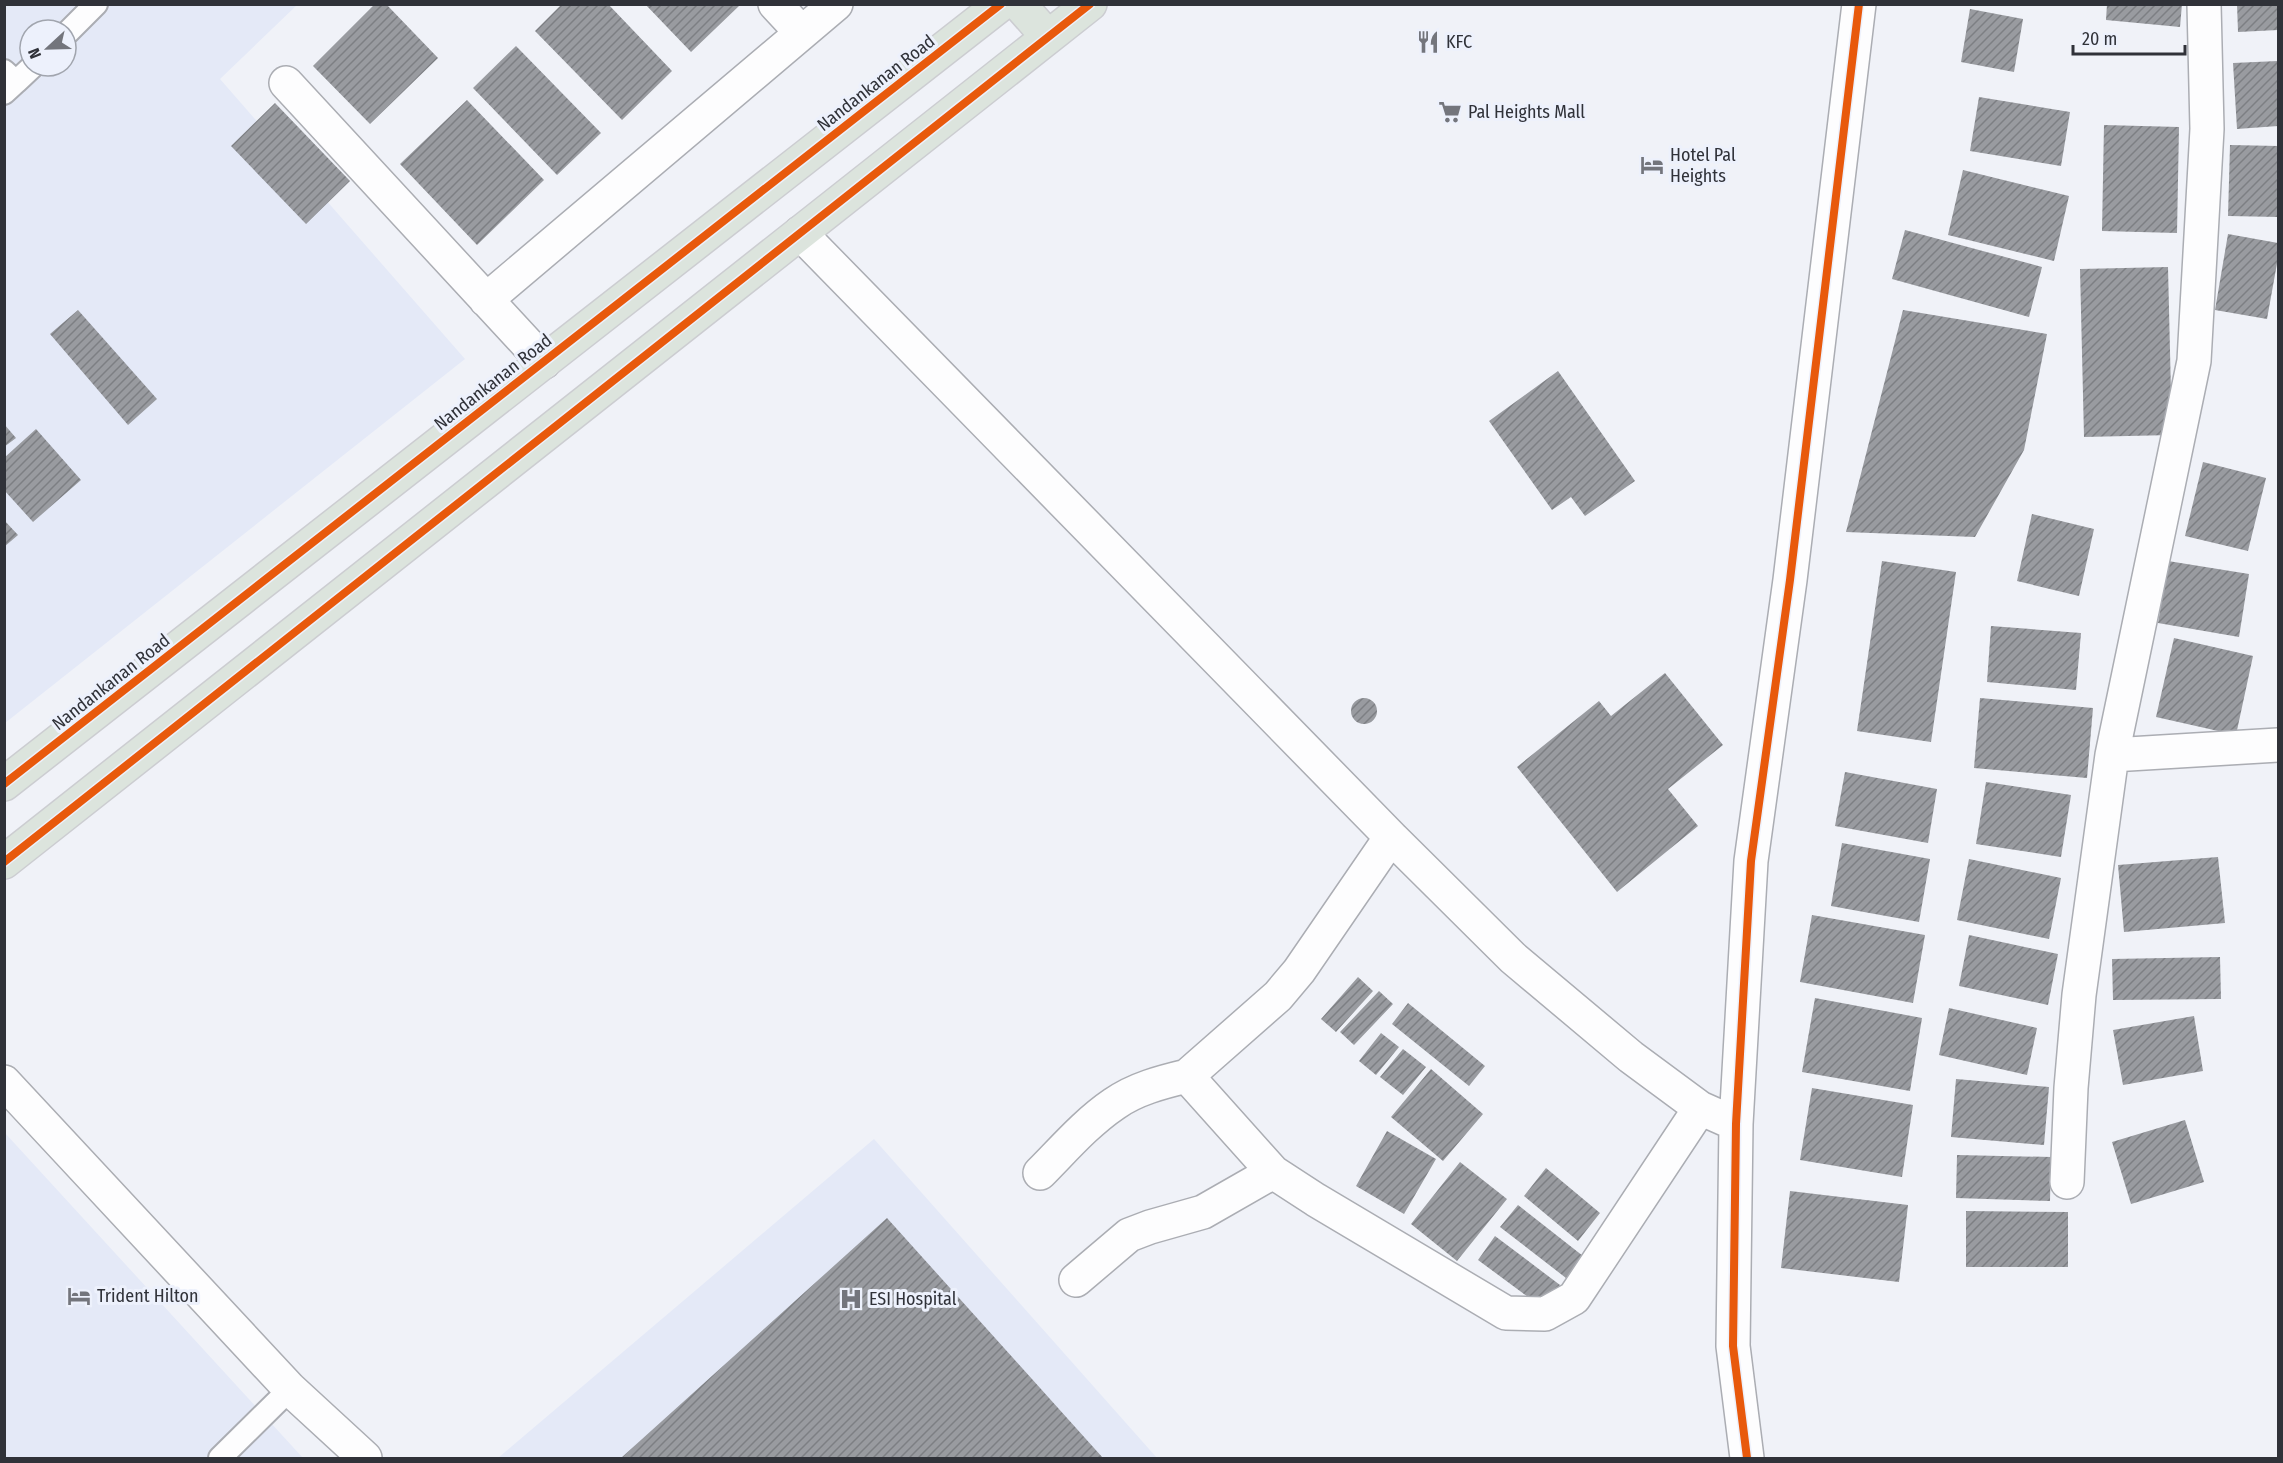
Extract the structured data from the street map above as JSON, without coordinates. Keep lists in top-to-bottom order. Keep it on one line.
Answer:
{"streets":{"main road":["Nandankanan Road"]},"places":{"restaurant":["KFC"],"supermarket":["Pal Heights Mall"],"hotel":["Hotel Pal Heights","Trident Hilton"],"hospital":["ESI Hospital"]},"scale_bar":"20 m","north":"left"}
